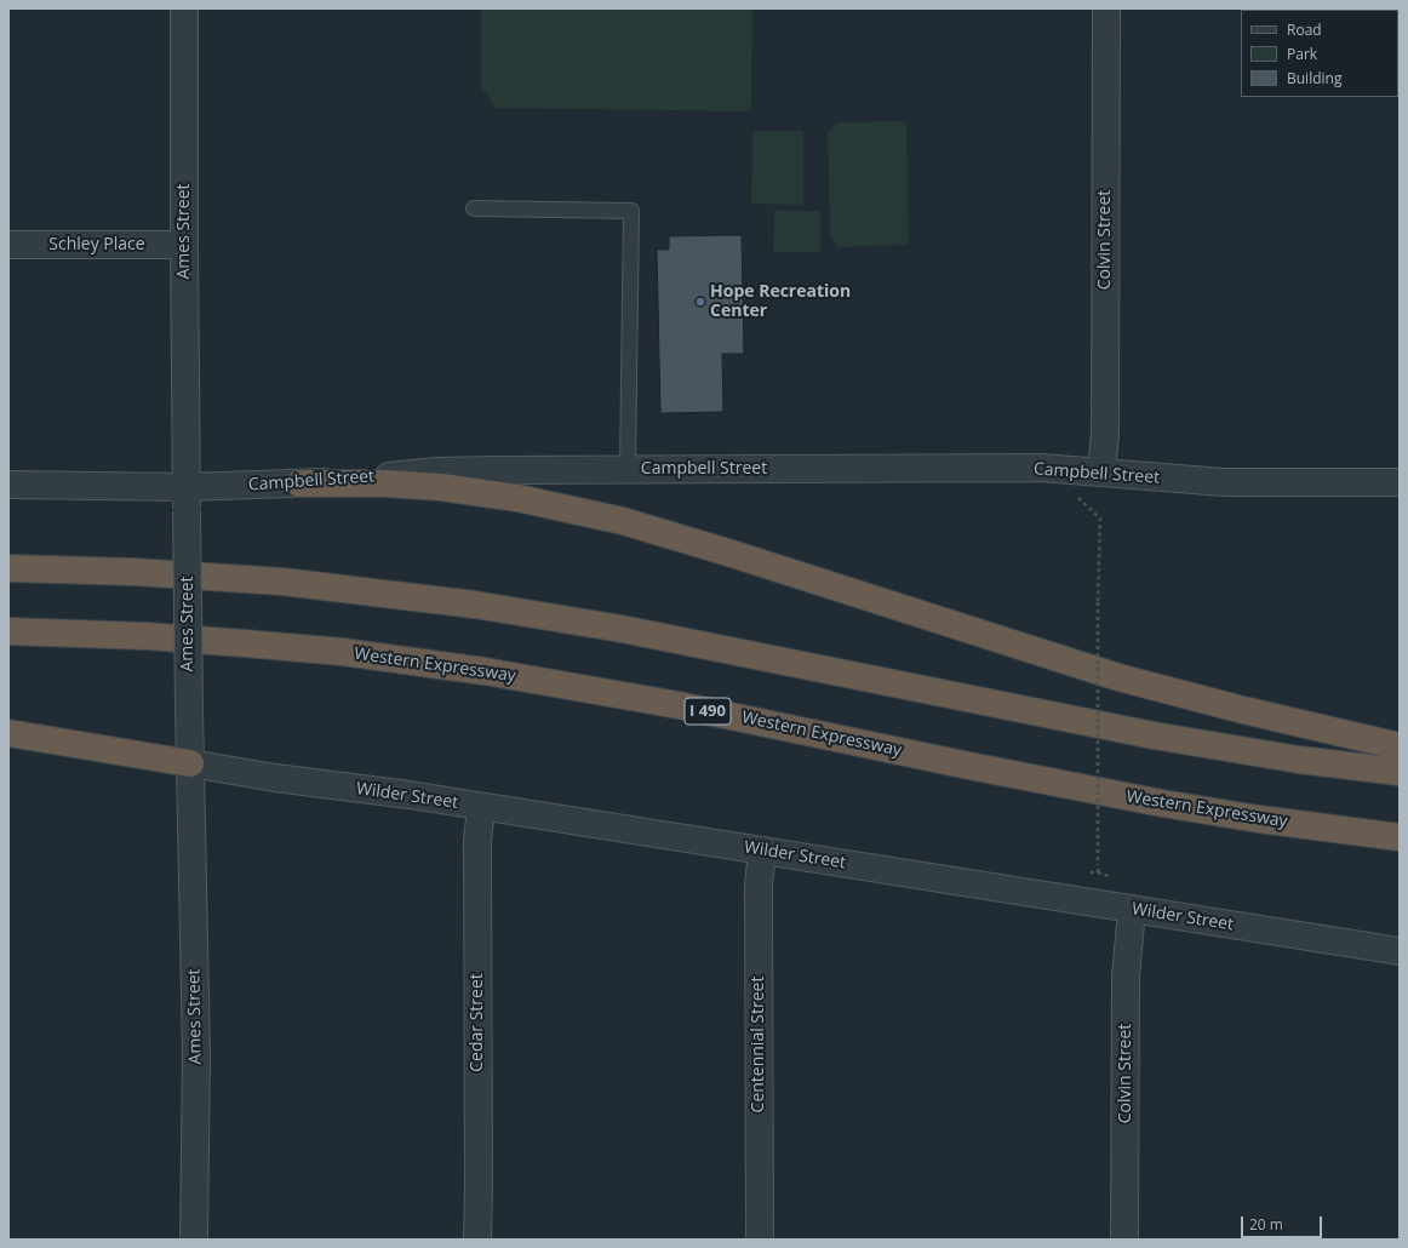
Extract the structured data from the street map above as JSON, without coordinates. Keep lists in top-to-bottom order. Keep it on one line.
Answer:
{"streets":{"highway":["Western Expressway","I 490"],"street":["Ames Street","Colvin Street","Schley Place","Campbell Street","Wilder Street","Cedar Street","Centennial Street"]},"crossings":[["Ames Street","Schley Place"],["Ames Street","Campbell Street"],["Ames Street","Wilder Street"],["Colvin Street","Campbell Street"],["Colvin Street","Wilder Street"],["Wilder Street","Cedar Street"],["Wilder Street","Centennial Street"]],"places":["Hope Recreation Center"],"legend":["Road","Park","Building"],"scale_bar":"20 m"}
